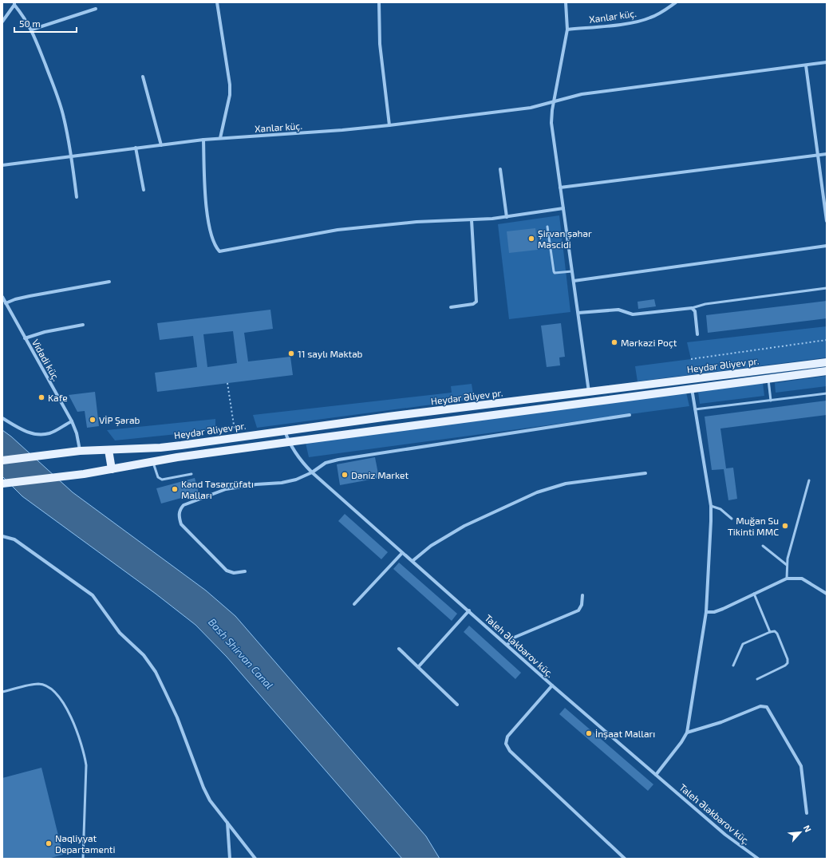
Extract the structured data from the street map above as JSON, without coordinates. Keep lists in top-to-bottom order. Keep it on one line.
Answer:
{"streets":{"main road":["Heydər Əliyev pr."],"street":["Xanlar küç.","Vidadi küç.","Taleh Ələkbərov küç."]},"crossings":[["Vidadi küç.","Heydər Əliyev pr."],["Heydər Əliyev pr.","Taleh Ələkbərov küç."]],"water":["Bash Shirvan Canal"],"places":["Şirvan şəhər Məscidi","Mərkəzi Poçt","11 saylı Məktəb","Kafe","VİP Şərab","Dəniz Market","Kənd Təsərrüfatı Malları","Muğan Su Tikinti MMC","İnşaat Malları","Nəqliyyat Departamenti"],"scale_bar":"50 m","north":"top right"}
